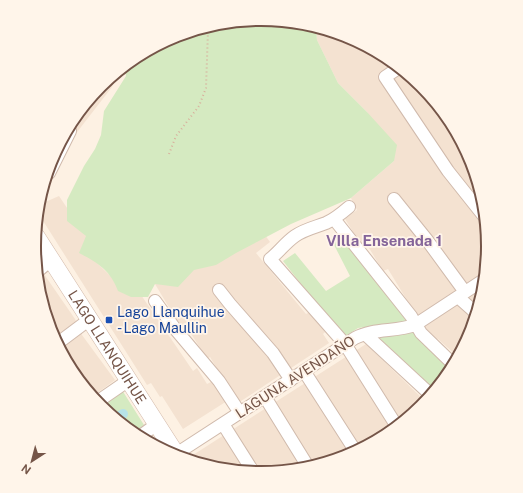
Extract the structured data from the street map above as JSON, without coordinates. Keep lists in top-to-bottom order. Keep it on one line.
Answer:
{"streets":{"street":["LAGO LLANQUIHUE","LAGUNA AVENDAÑO"]},"districts":["VIlla Ensenada 1"],"places":{"transit":["Lago Llanquihue - Lago Maullin"]},"north":"bottom left"}
